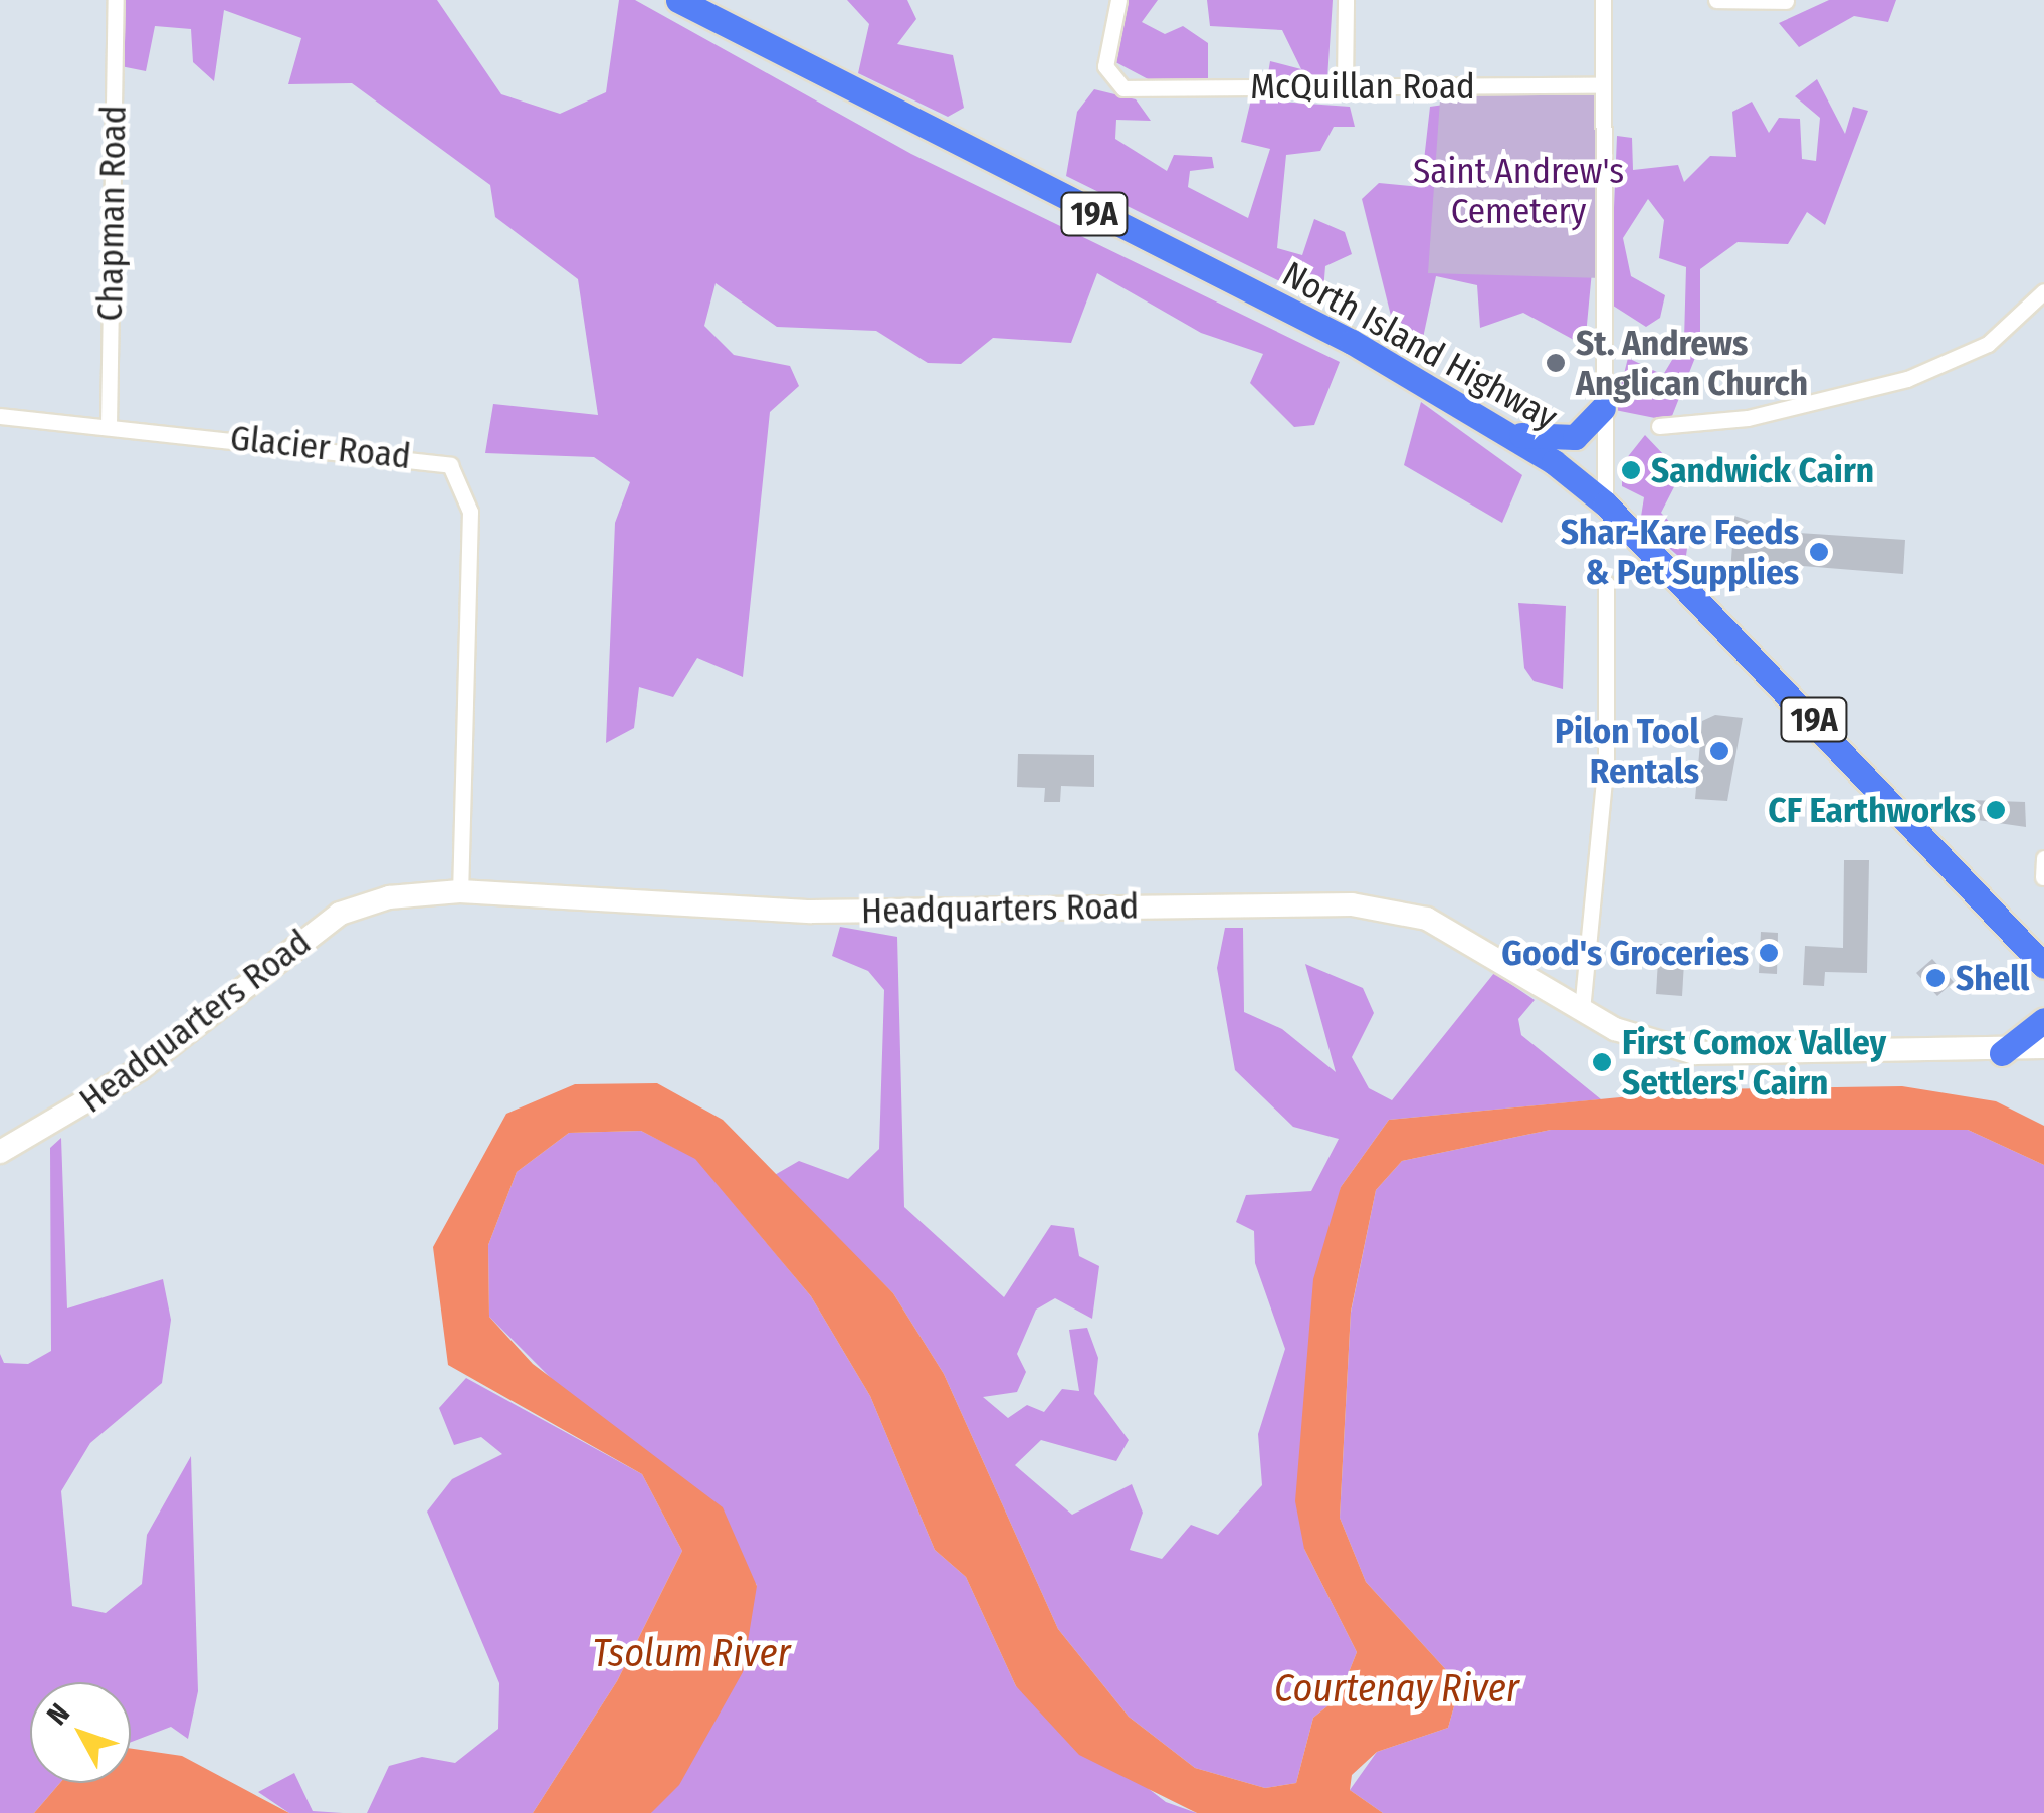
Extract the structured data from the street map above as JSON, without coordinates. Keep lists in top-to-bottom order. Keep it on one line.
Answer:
{"streets":{"main road":["19A","North Island Highway","Headquarters Road"],"street":["McQuillan Road","Chapman Road","Glacier Road"]},"crossings":[["Chapman Road","Glacier Road"],["Glacier Road","Headquarters Road"]],"water":["Tsolum River","Courtenay River"],"parks":["Saint Andrew's Cemetery"],"places":["St. Andrews Anglican Church","Sandwick Cairn","Shar-Kare Feeds & Pet Supplies","Pilon Tool Rentals","CF Earthworks","Good's Groceries","Shell","First Comox Valley Settlers' Cairn"],"north":"top left"}
